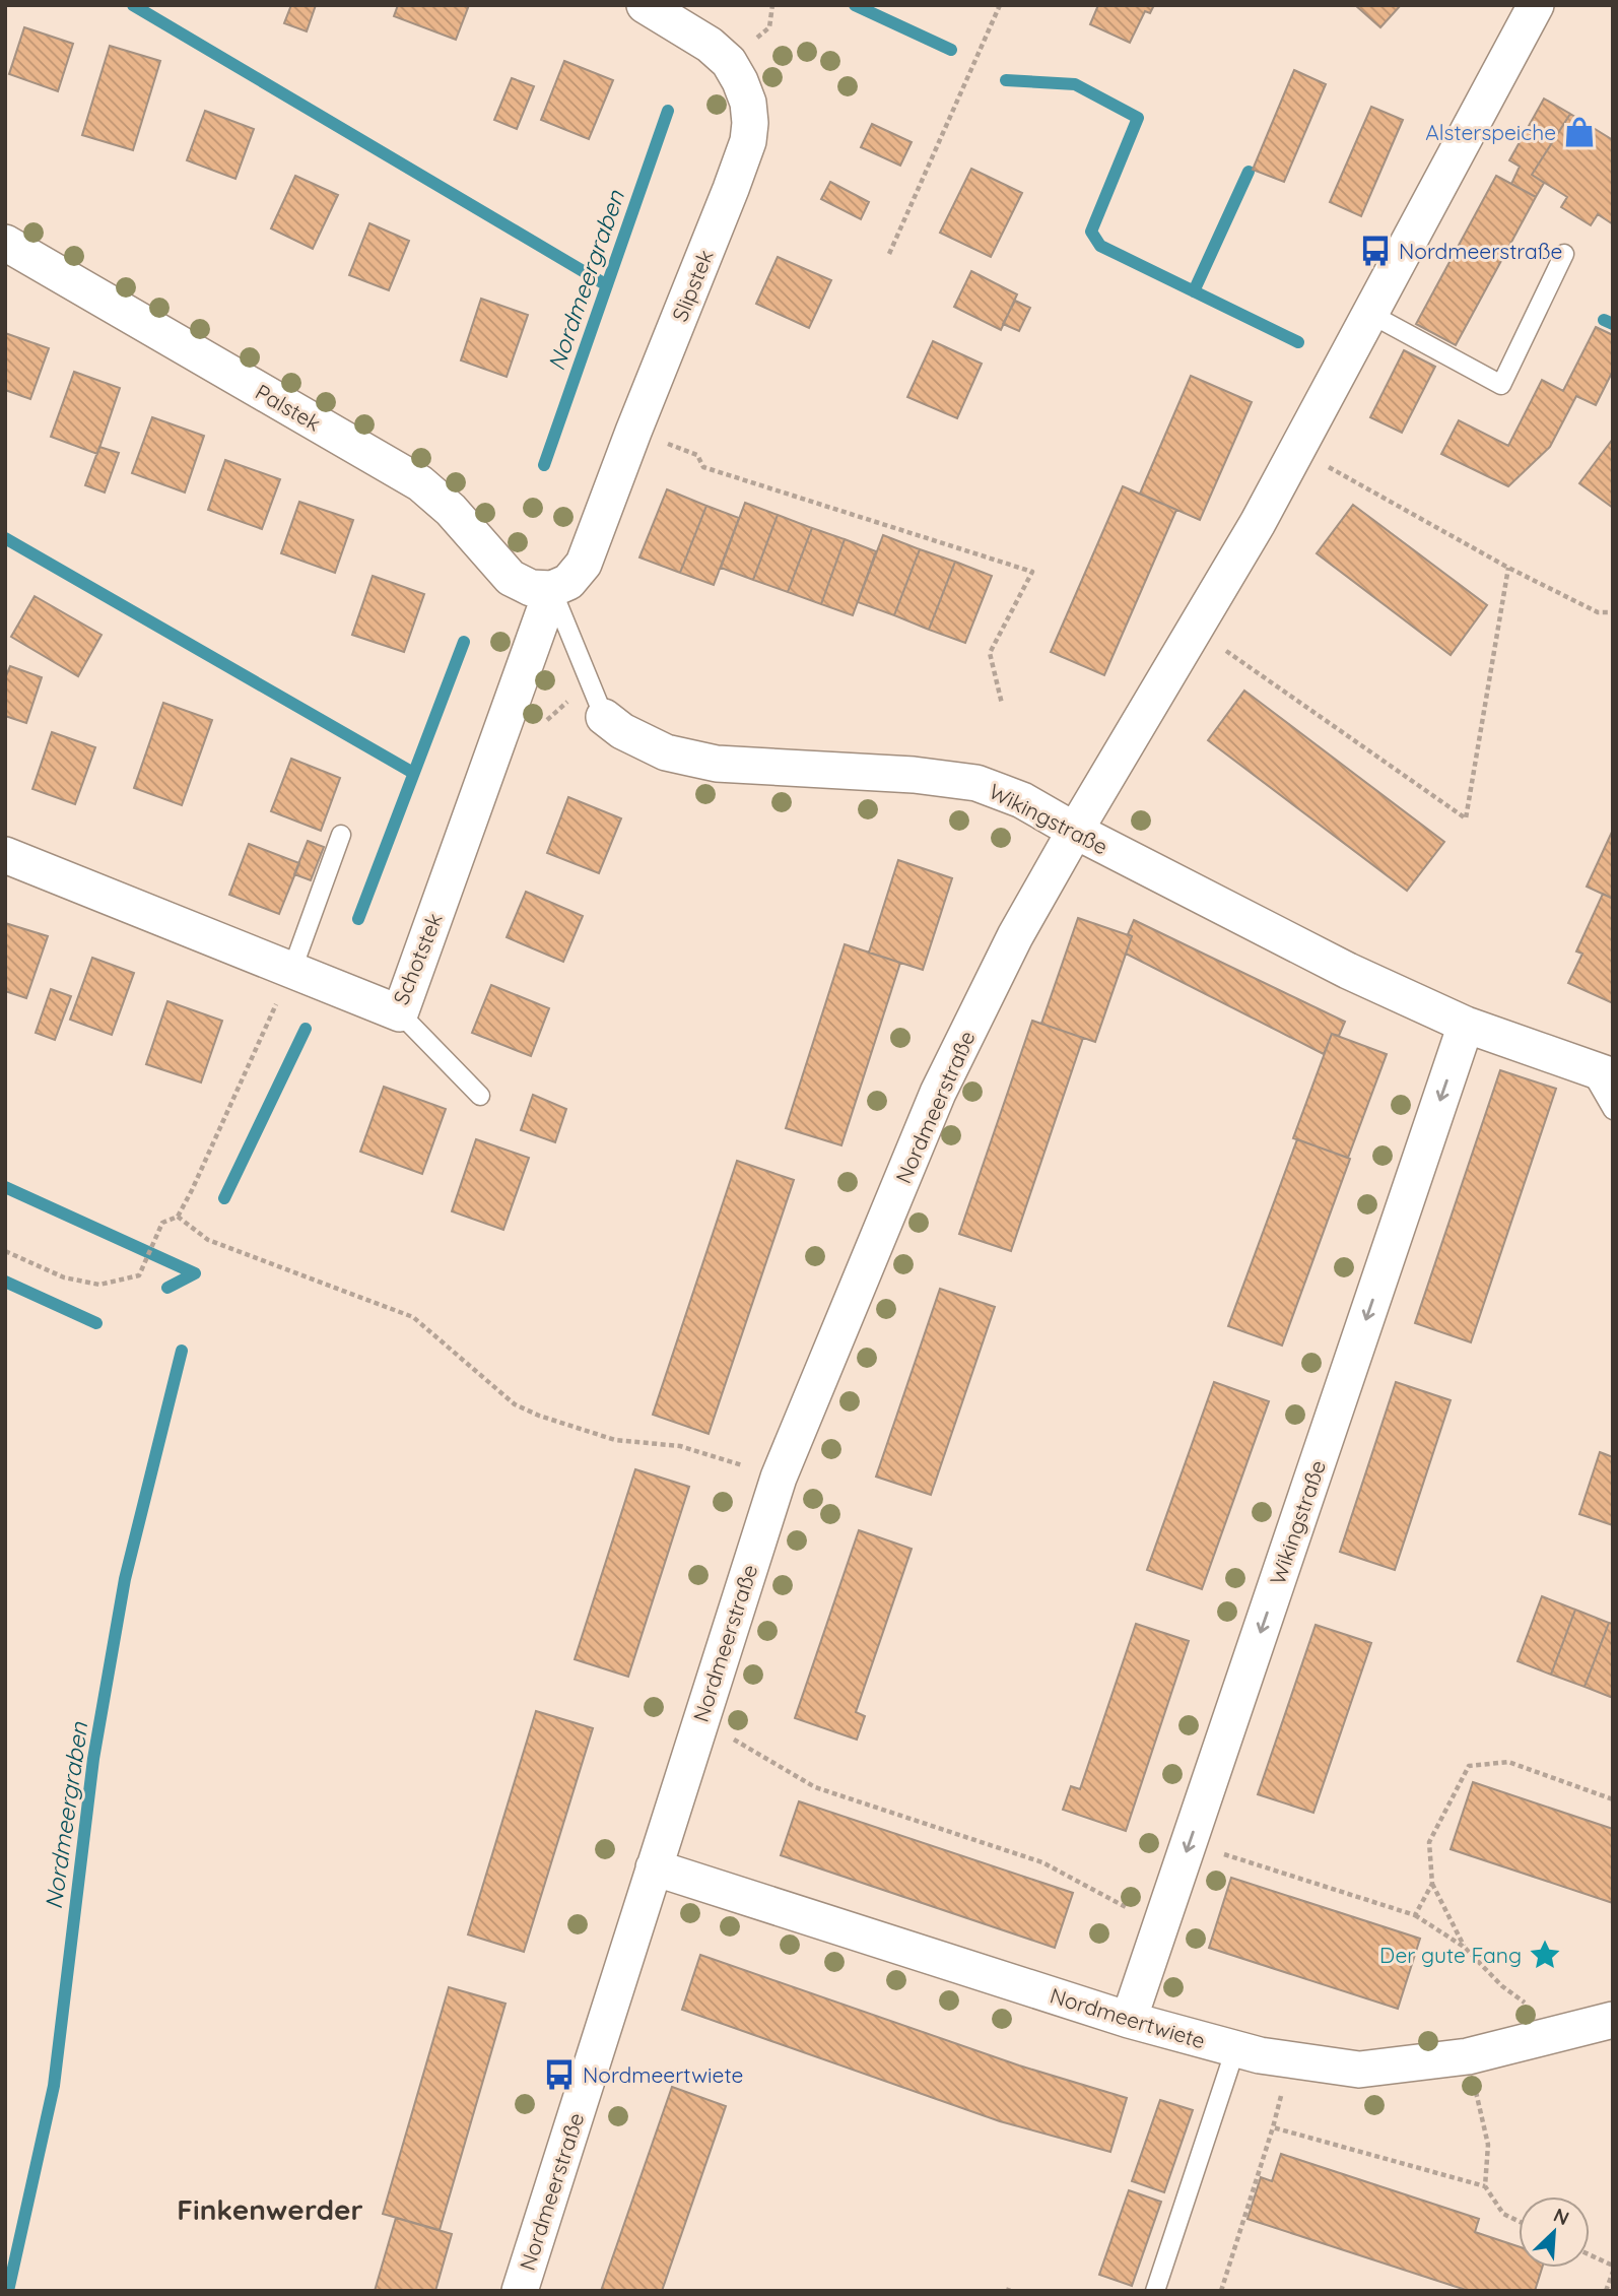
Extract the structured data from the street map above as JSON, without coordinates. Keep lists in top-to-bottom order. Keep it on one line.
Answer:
{"streets":{"street":["Slipstek","Palstek","Wikingstraße","Schotstek","Nordmeerstraße","Nordmeertwiete"]},"crossings":[["Slipstek","Palstek"],["Slipstek","Schotstek"],["Palstek","Schotstek"],["Wikingstraße","Nordmeerstraße"],["Wikingstraße","Nordmeertwiete"],["Nordmeerstraße","Nordmeertwiete"]],"one_way":["Wikingstraße"],"districts":["Finkenwerder"],"water":["Nordmeergraben"],"places":{"shop":["Alsterspeiche"],"bus stop":["Nordmeerstraße","Nordmeertwiete"],"place":["Der gute Fang"]},"north":"top right"}
